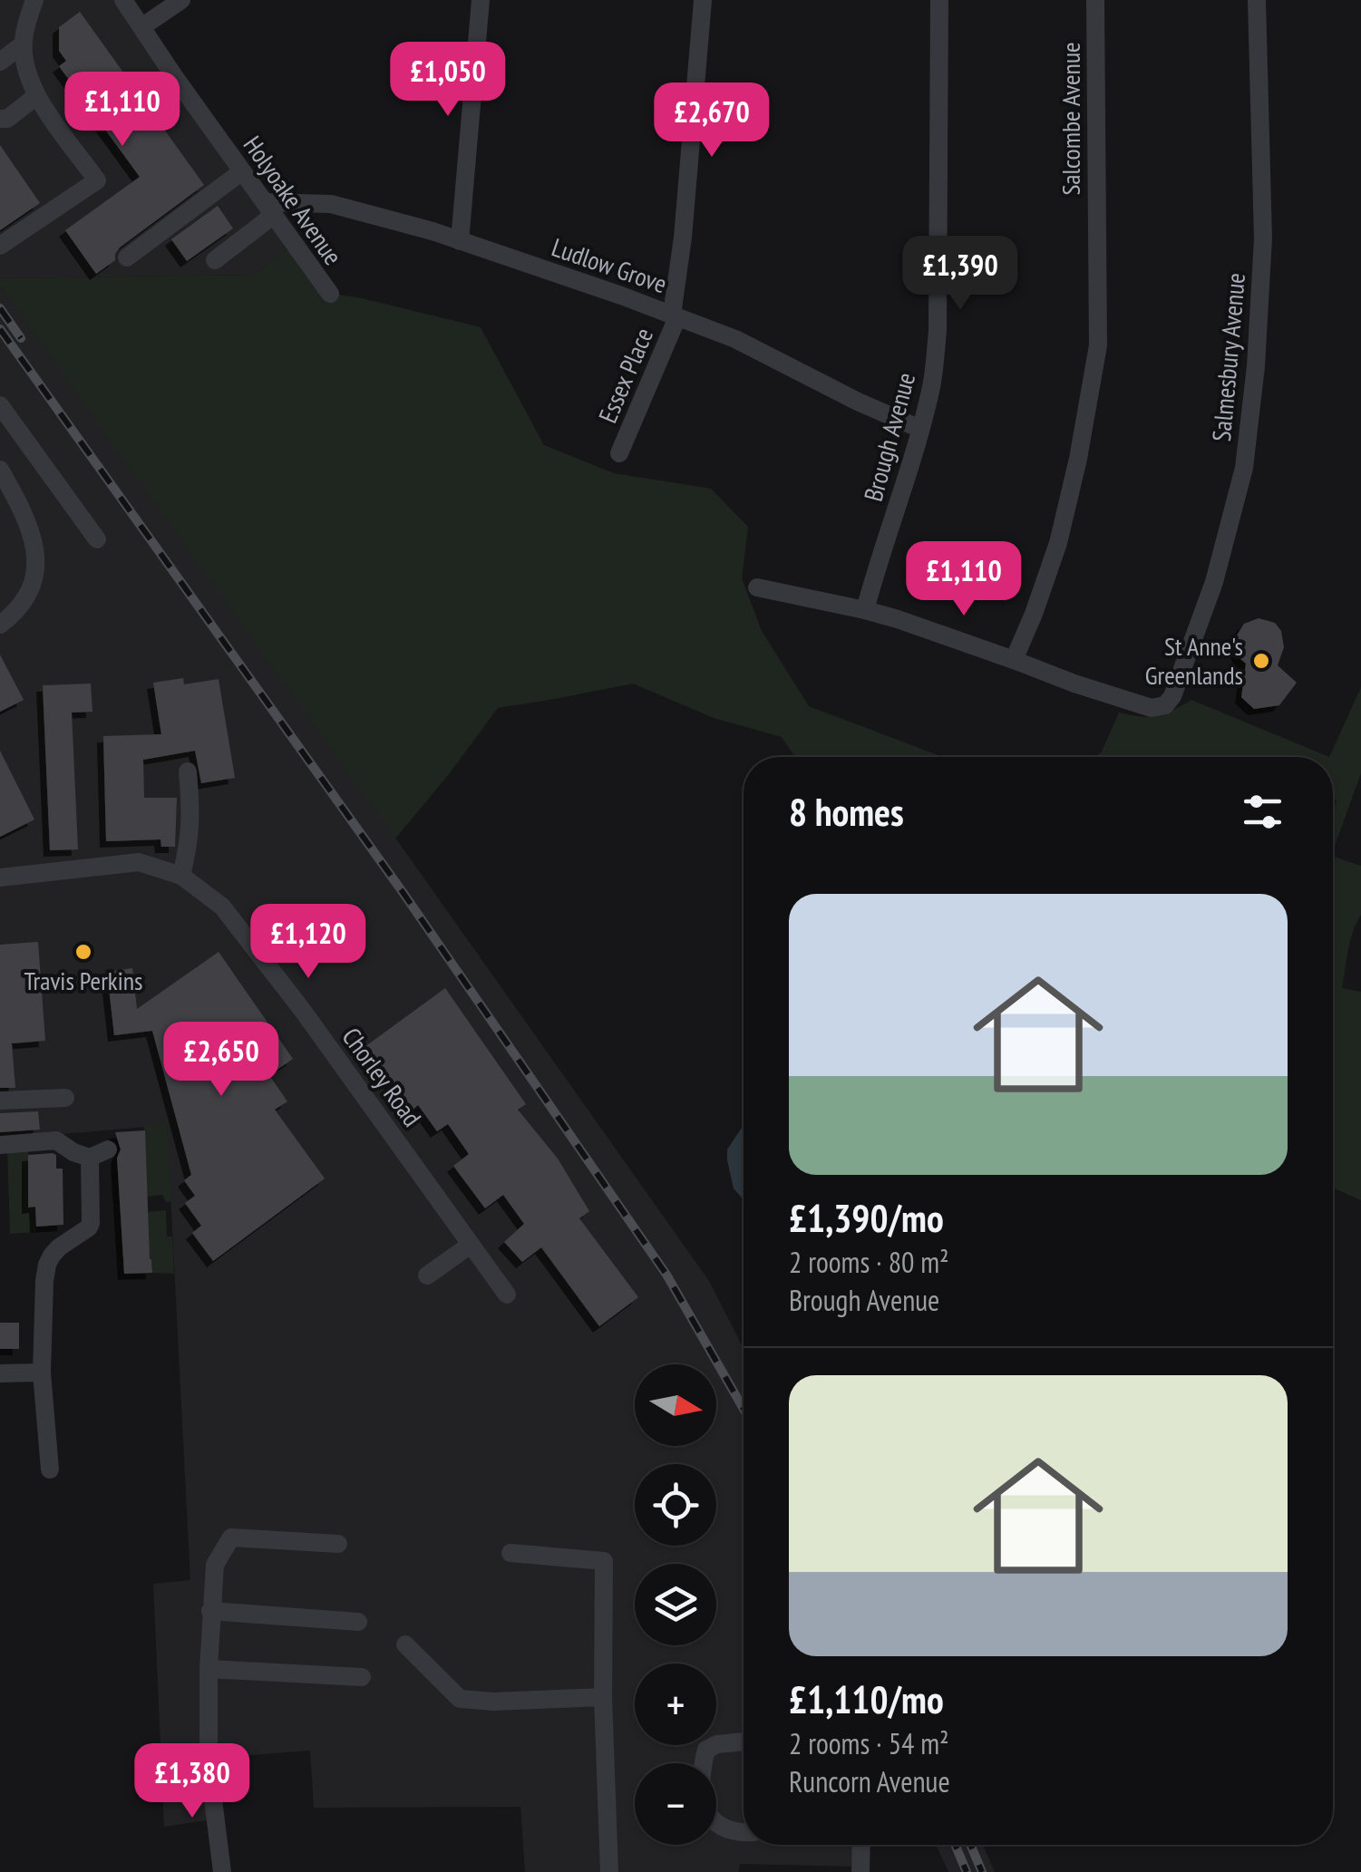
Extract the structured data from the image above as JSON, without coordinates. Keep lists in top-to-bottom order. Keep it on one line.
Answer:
{"streets":{"street":["Salcombe Avenue","Holyoake Avenue","Ludlow Grove","Salmesbury Avenue","Essex Place","Brough Avenue","Chorley Road"]},"crossings":[["Salcombe Avenue","Salmesbury Avenue"],["Holyoake Avenue","Ludlow Grove"],["Ludlow Grove","Essex Place"],["Ludlow Grove","Brough Avenue"]],"places":["St Anne's Greenlands","Travis Perkins"],"north":"right","page":{"price":["£1,050","£1,110","£2,670","£1,390","£1,110","£1,120","£2,650","£1,380"],"heading":"8 homes","list":[{"name":"£1,390/mo","note":"2 rooms · 80 m² · Brough Avenue"},{"name":"£1,110/mo","note":"2 rooms · 54 m² · Runcorn Avenue"}],"map_buttons":["+","−"]}}
